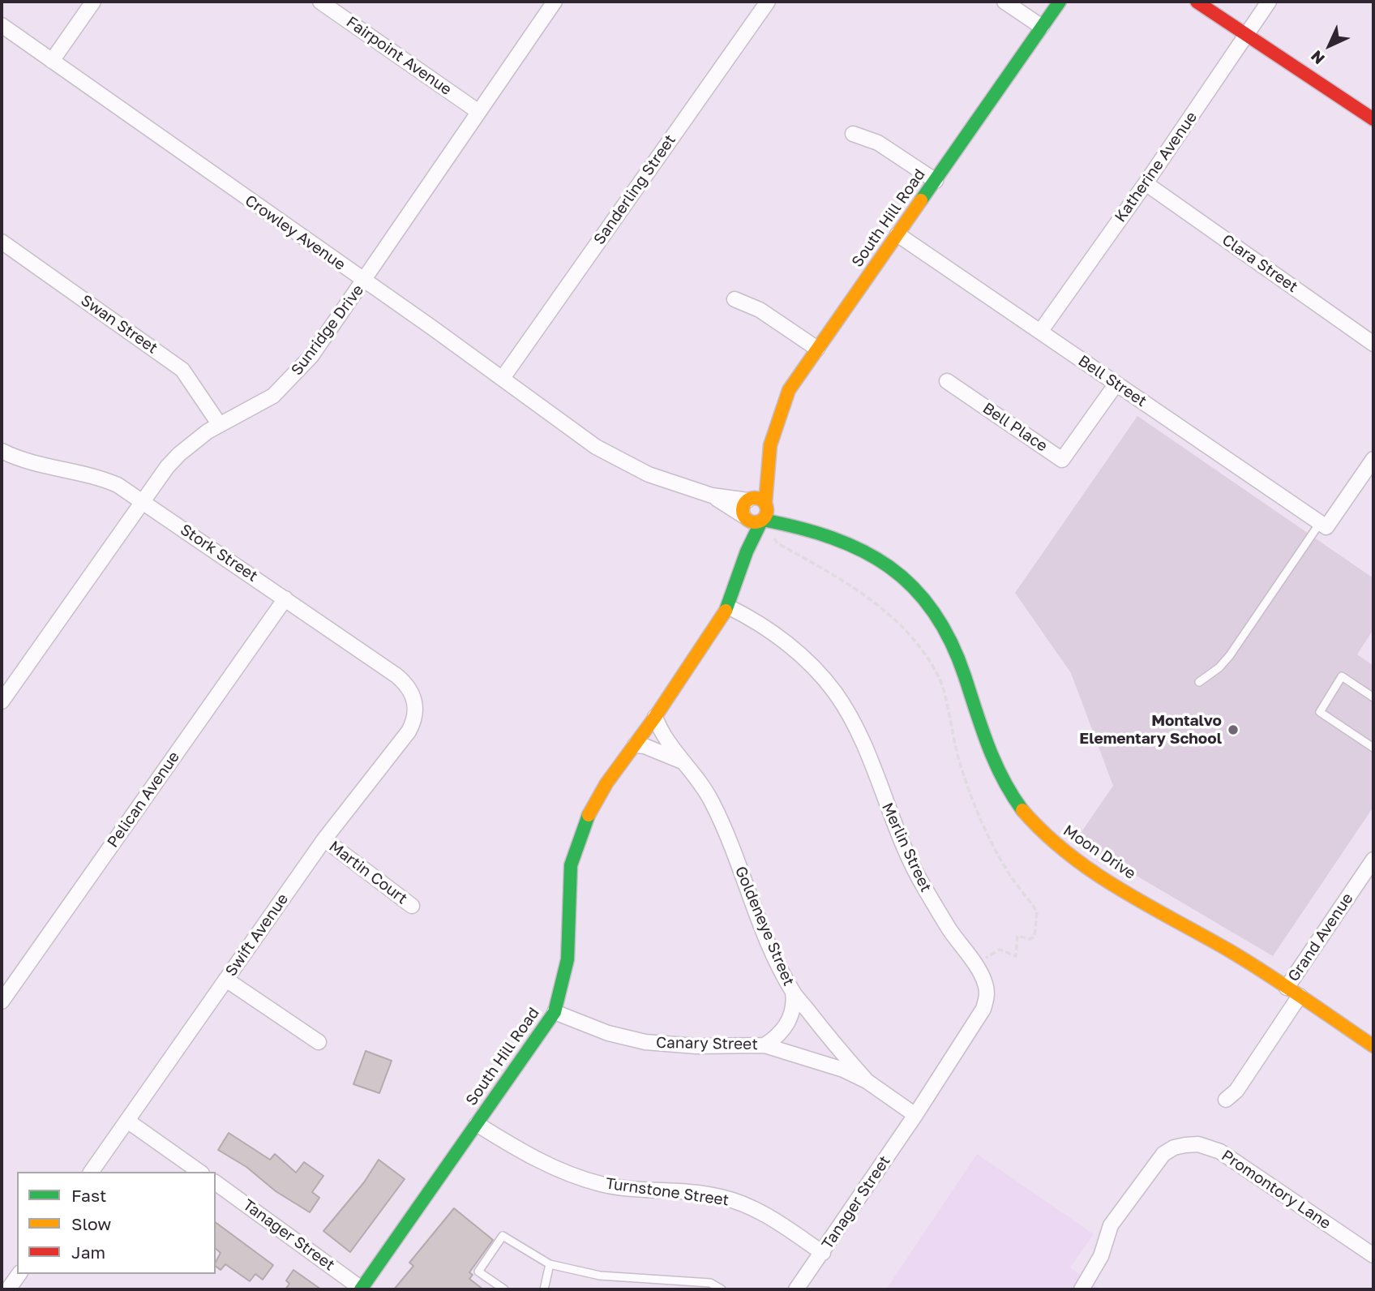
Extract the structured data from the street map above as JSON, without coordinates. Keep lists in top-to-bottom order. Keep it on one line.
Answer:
{"streets":{"street":["Fairpoint Avenue","Katherine Avenue","Sanderling Street","South Hill Road","Crowley Avenue","Clara Street","Swan Street","Sunridge Drive","Bell Street","Bell Place","Stork Street","Pelican Avenue","Merlin Street","Moon Drive","Martin Court","Goldeneye Street","Swift Avenue","Grand Avenue","Canary Street","Promontory Lane","Turnstone Street","Tanager Street"]},"crossings":[["Fairpoint Avenue","Sunridge Drive"],["Katherine Avenue","Clara Street"],["Katherine Avenue","Bell Street"],["Sanderling Street","Crowley Avenue"],["South Hill Road","Crowley Avenue"],["South Hill Road","Bell Street"],["South Hill Road","Merlin Street"],["South Hill Road","Moon Drive"],["South Hill Road","Goldeneye Street"],["South Hill Road","Canary Street"],["South Hill Road","Turnstone Street"],["South Hill Road","Tanager Street"],["Crowley Avenue","Sunridge Drive"],["Crowley Avenue","Moon Drive"],["Swan Street","Sunridge Drive"],["Sunridge Drive","Stork Street"],["Bell Street","Bell Place"],["Stork Street","Pelican Avenue"],["Stork Street","Swift Avenue"],["Merlin Street","Canary Street"],["Merlin Street","Tanager Street"],["Moon Drive","Grand Avenue"],["Martin Court","Swift Avenue"],["Goldeneye Street","Canary Street"],["Canary Street","Tanager Street"],["Turnstone Street","Tanager Street"]],"places":["Montalvo Elementary School"],"legend":["Fast","Slow","Jam"],"north":"bottom left"}
